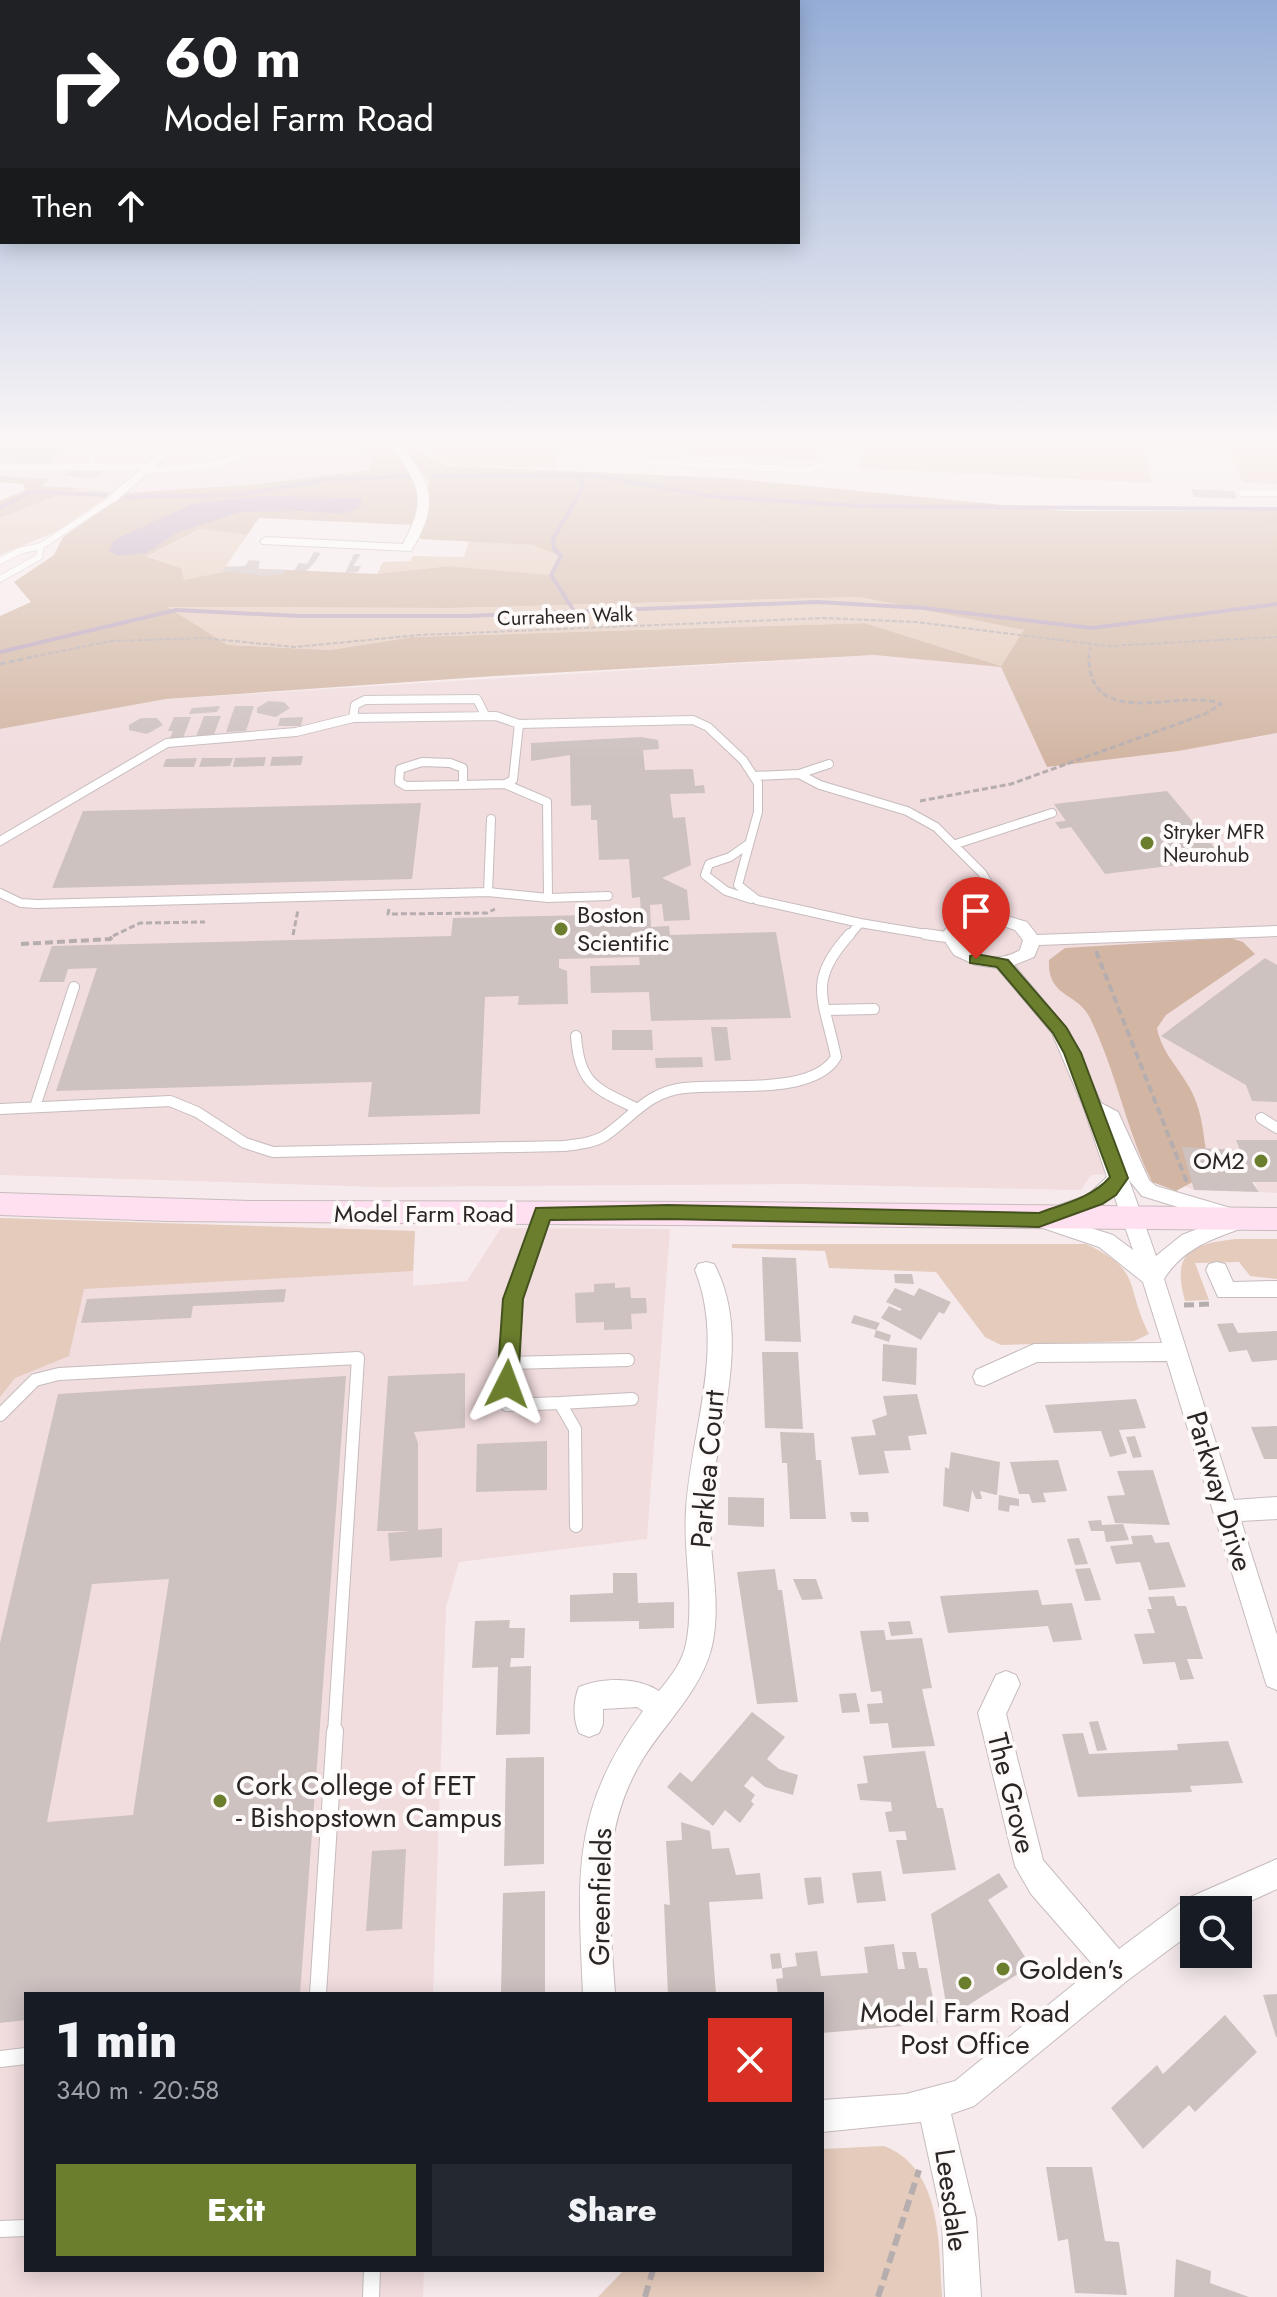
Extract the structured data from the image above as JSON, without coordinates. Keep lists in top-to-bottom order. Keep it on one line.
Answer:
{"streets":{"main road":["Model Farm Road"],"street":["Parklea Court","Parkway Drive","The Grove","Greenfields","Leesdale"],"path":["Curraheen Walk"]},"crossings":[["Model Farm Road","Parkway Drive"],["Parklea Court","Greenfields"]],"places":["Stryker MFR Neurohub","Boston Scientific","OM2","Cork College of FET - Bishopstown Campus","Golden's","Model Farm Road Post Office"],"page":{"turn":["60 m","Model Farm Road"],"then":"Then","heading":["1 min","340 m · 20:58"],"buttons":["Exit","Share"]}}
